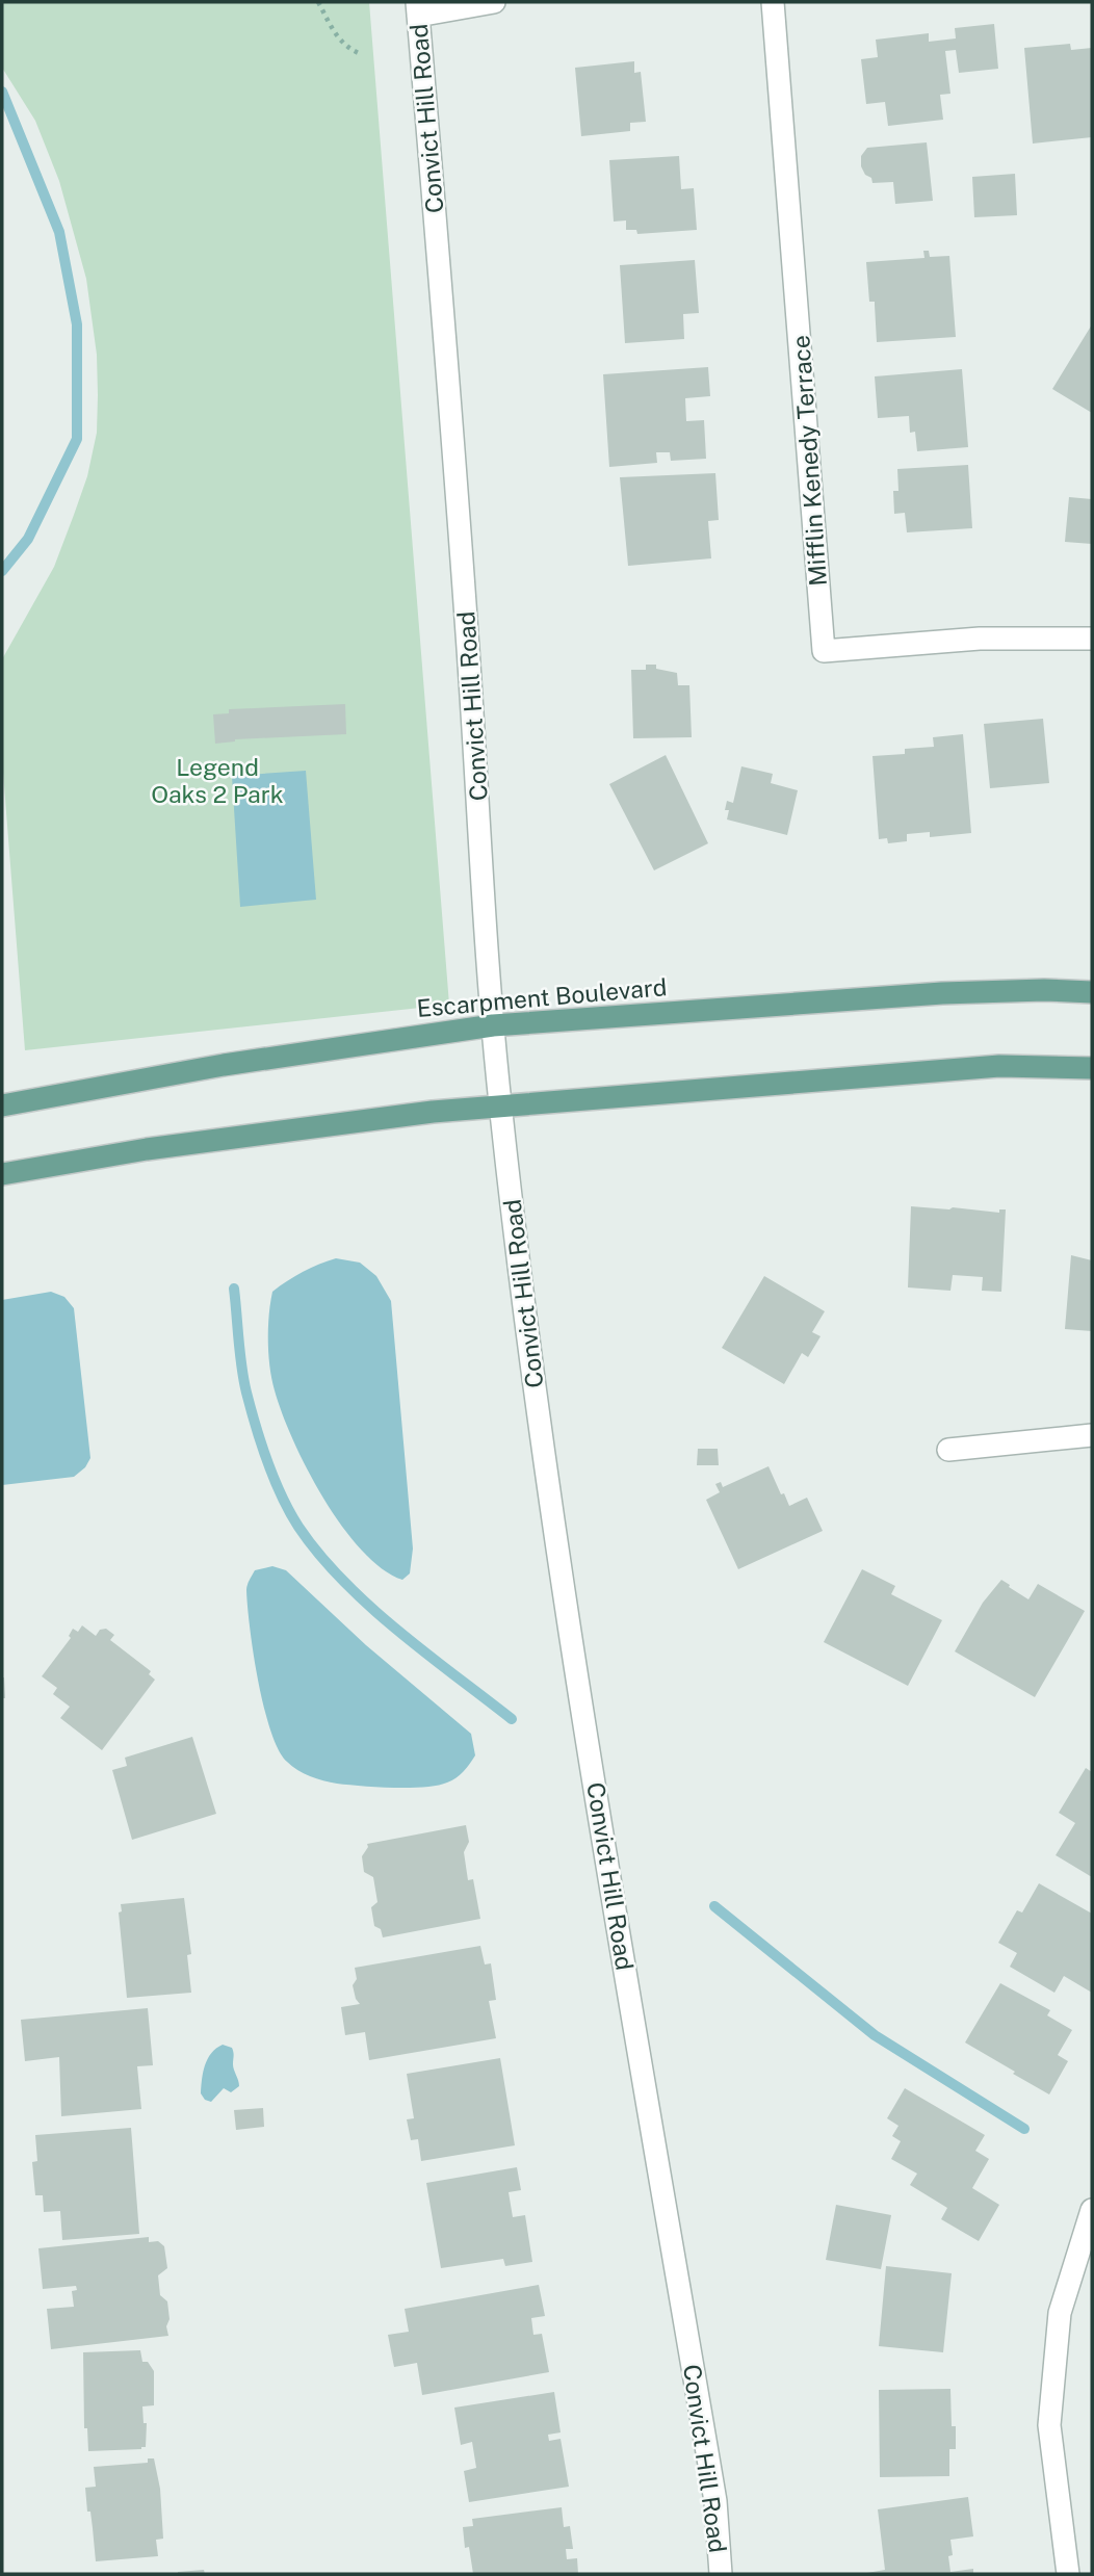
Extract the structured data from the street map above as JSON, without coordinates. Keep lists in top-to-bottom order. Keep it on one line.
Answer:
{"streets":{"main road":["Escarpment Boulevard"],"street":["Convict Hill Road","Mifflin Kenedy Terrace"]},"crossings":[["Convict Hill Road","Escarpment Boulevard"]],"parks":["Legend Oaks 2 Park"]}
